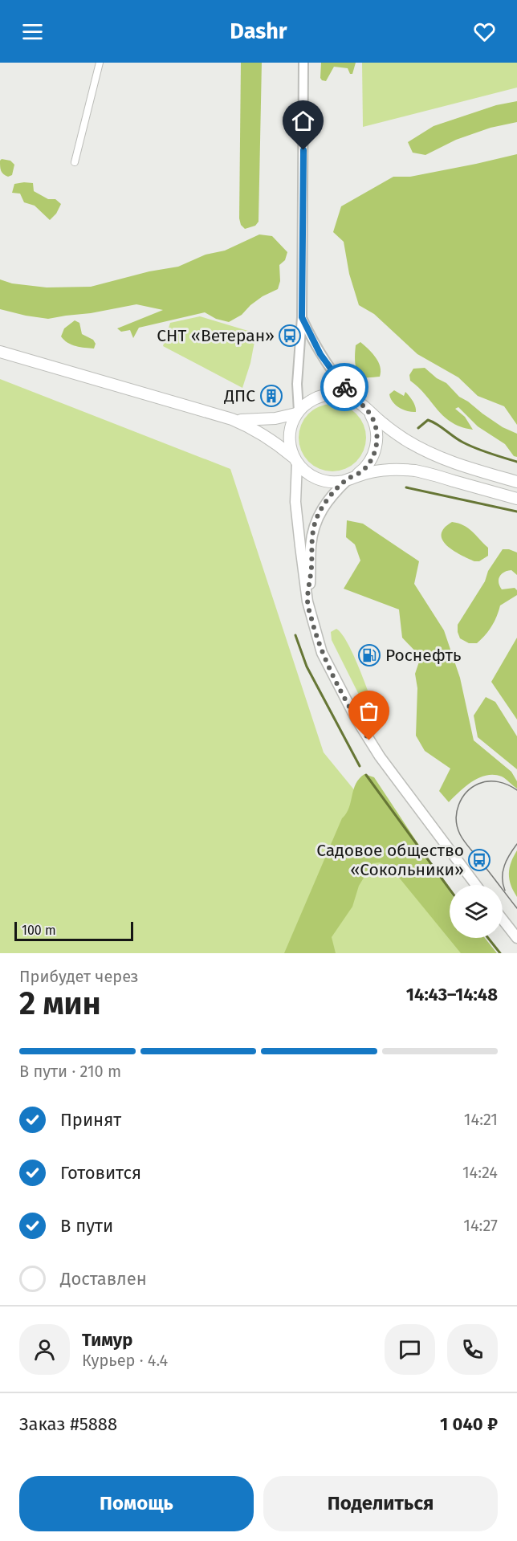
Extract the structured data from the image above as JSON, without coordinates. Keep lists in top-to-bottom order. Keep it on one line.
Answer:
{"places":{"bus stop":["СНТ «Ветеран»","Садовое общество «Сокольники»"],"building":["ДПС"],"fuel station":["Роснефть"]},"scale_bar":"100 m","page":{"header":"Dashr","scale":"100 m","heading":["2 мин","Прибудет через","14:43–14:48"],"panel":["Тимур","Курьер · 4.4","Заказ #5888","1 040 ₽"],"bar":"В пути · 210 m","list":[["Принят","14:21"],["Готовится","14:24"],["В пути","14:27"],"Доставлен"],"buttons":["Помощь","Поделиться"]}}
